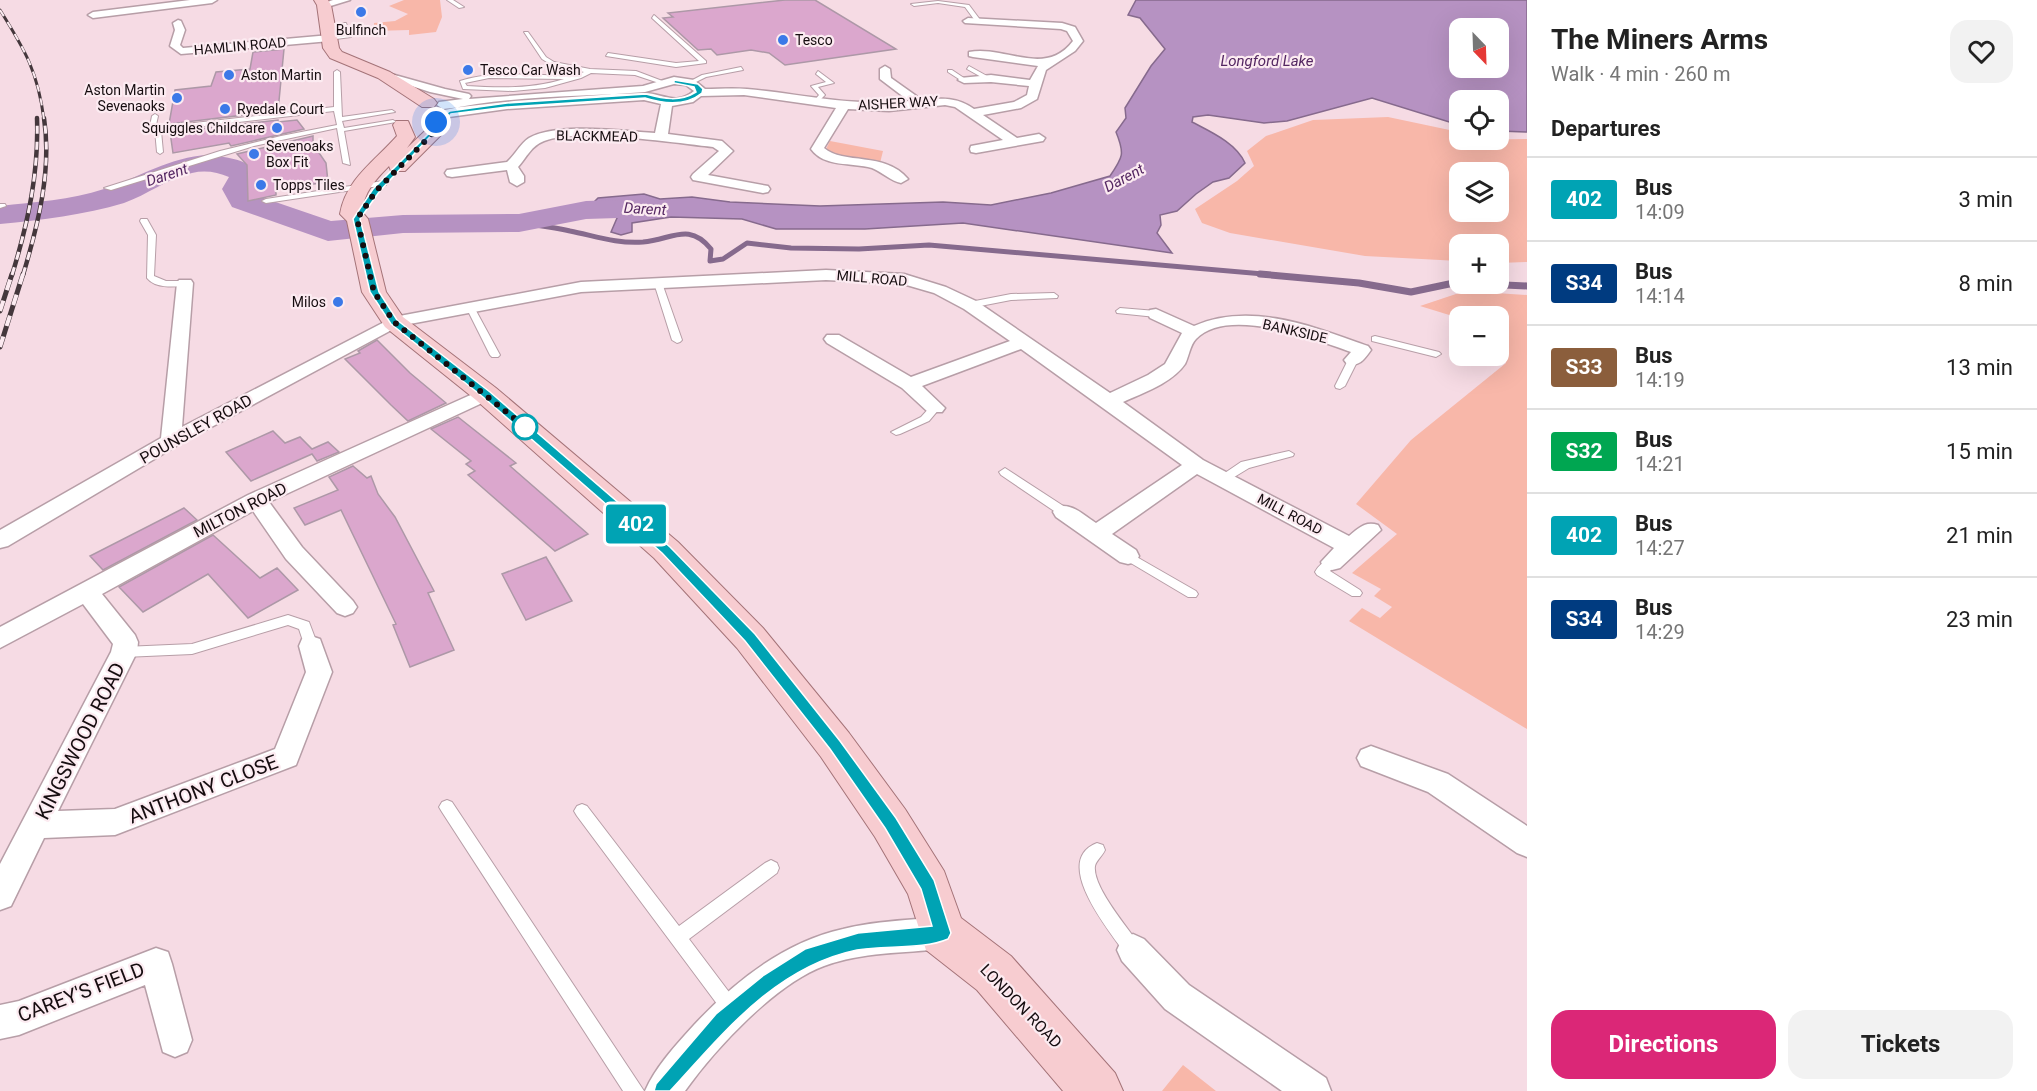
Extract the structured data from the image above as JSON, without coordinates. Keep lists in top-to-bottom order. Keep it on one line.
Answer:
{"streets":{"main road":["LONDON ROAD"],"street":["HAMLIN ROAD","AISHER WAY","BLACKMEAD","MILL ROAD","BANKSIDE","POUNSLEY ROAD","MILTON ROAD","KINGSWOOD ROAD","ANTHONY CLOSE","CAREY'S FIELD"]},"crossings":[["AISHER WAY","BLACKMEAD"],["MILL ROAD","POUNSLEY ROAD"],["MILTON ROAD","KINGSWOOD ROAD"],["KINGSWOOD ROAD","ANTHONY CLOSE"]],"water":["Longford Lake","Darent"],"places":["Bulfinch","Tesco","Tesco Car Wash","Aston Martin","Aston Martin Sevenaoks","Ryedale Court","Squiggles Childcare","Sevenoaks Box Fit","Topps Tiles","Milos"],"lines":["bus line 402"],"north":"bottom right","page":{"on_map":"402","heading":[["The Miners Arms","Walk · 4 min · 260 m"],"Departures"],"map_buttons":["+","−"],"list":[{"mark":"402","name":"Bus","note":"14:09","value":"3 min"},{"mark":"S34","name":"Bus","note":"14:14","value":"8 min"},{"mark":"S33","name":"Bus","note":"14:19","value":"13 min"},{"mark":"S32","name":"Bus","note":"14:21","value":"15 min"},{"mark":"402","name":"Bus","note":"14:27","value":"21 min"},{"mark":"S34","name":"Bus","note":"14:29","value":"23 min"}],"buttons":["Directions","Tickets"]}}
